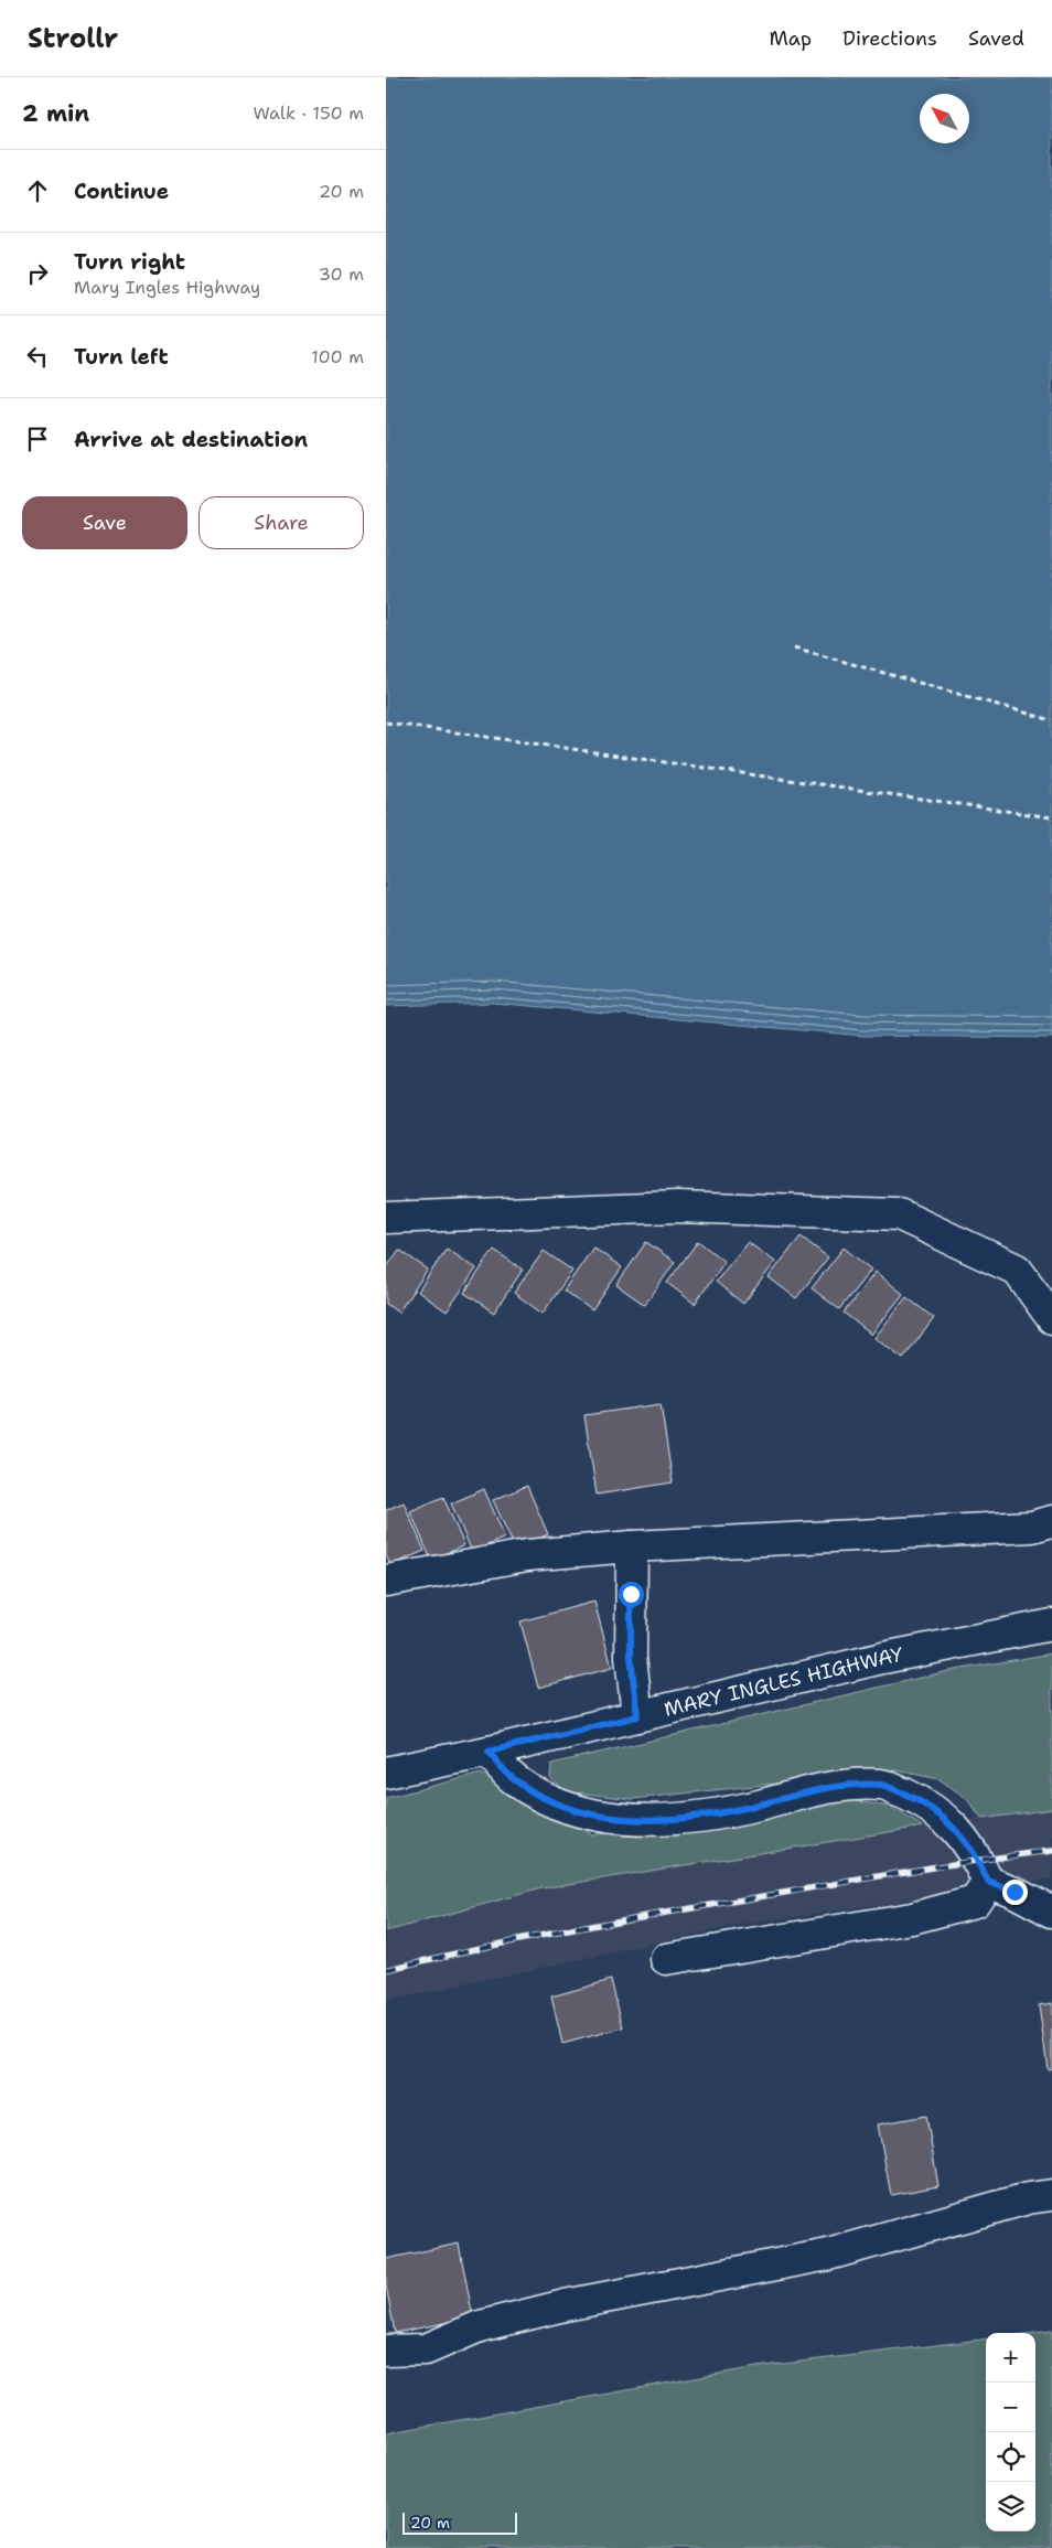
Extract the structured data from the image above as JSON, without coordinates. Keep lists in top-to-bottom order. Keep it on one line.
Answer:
{"streets":{"street":["MARY INGLES HIGHWAY"]},"scale_bar":"20 m","north":"top left","page":{"header":"Strollr","nav":["Map","Directions","Saved"],"heading":["2 min","Walk · 150 m"],"list":[["Continue","20 m"],["Turn right","Mary Ingles Highway","30 m"],["Turn left","100 m"],"Arrive at destination"],"buttons":["Save","Share"],"map_buttons":["+","−"],"scale":"20 m"}}
